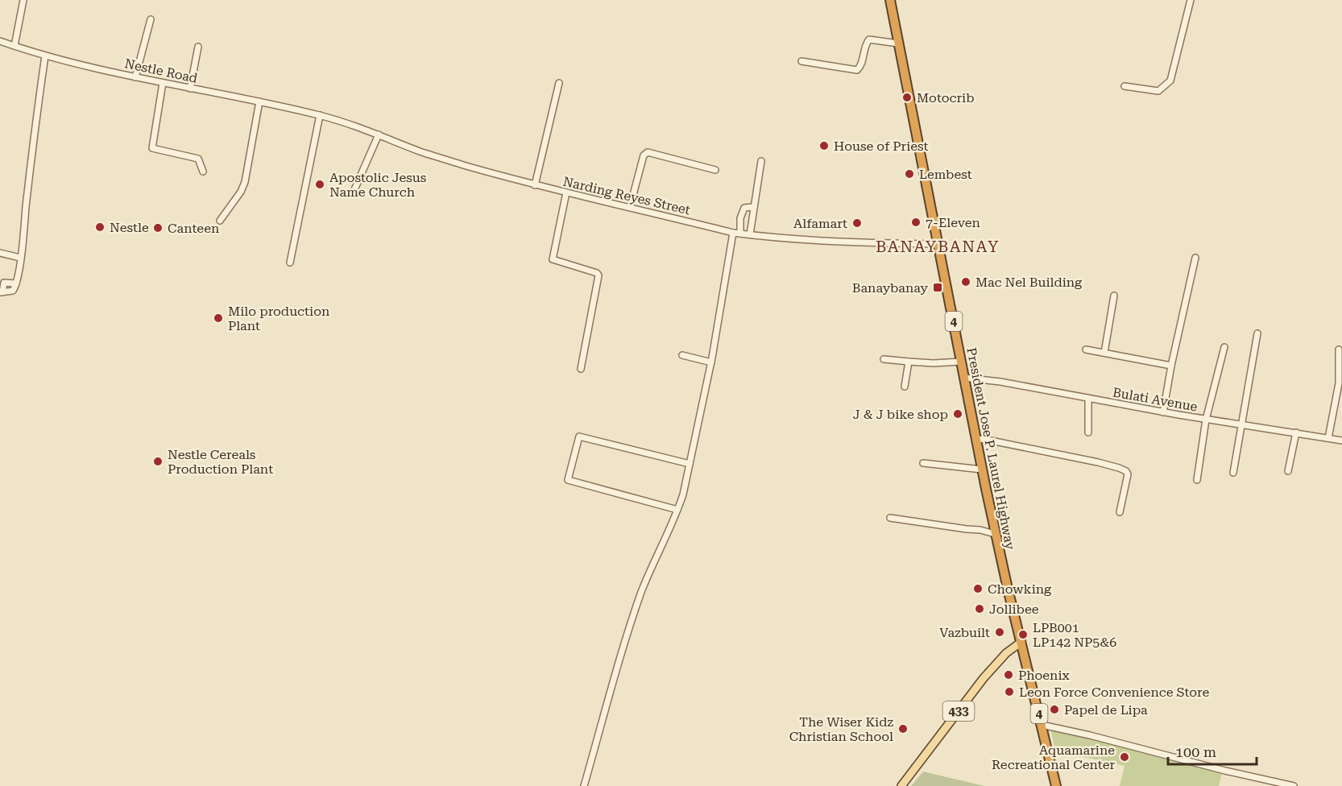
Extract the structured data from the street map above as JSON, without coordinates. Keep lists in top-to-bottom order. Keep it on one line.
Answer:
{"streets":{"highway":["4","President Jose P. Laurel Highway"],"main road":["433"],"street":["Nestle Road","Narding Reyes Street","Bulati Avenue"]},"crossings":[["Nestle Road","Narding Reyes Street"],["Narding Reyes Street","President Jose P. Laurel Highway"],["Bulati Avenue","President Jose P. Laurel Highway"],["President Jose P. Laurel Highway","433"]],"districts":["BANAYBANAY"],"places":{"other":["Motocrib","House of Priest","Lembest","Apostolic Jesus Name Church","7-Eleven","Alfamart","Nestle","Canteen","Mac Nel Building","Milo production Plant","J & J bike shop","Nestle Cereals Production Plant","Chowking","Jollibee","Vazbuilt","LPB001 LP142 NP5&6","Phoenix","Leon Force Convenience Store","Papel de Lipa","The Wiser Kidz Christian School","Aquamarine Recreational Center"],"transit":["Banaybanay"]},"scale_bar":"100 m"}
